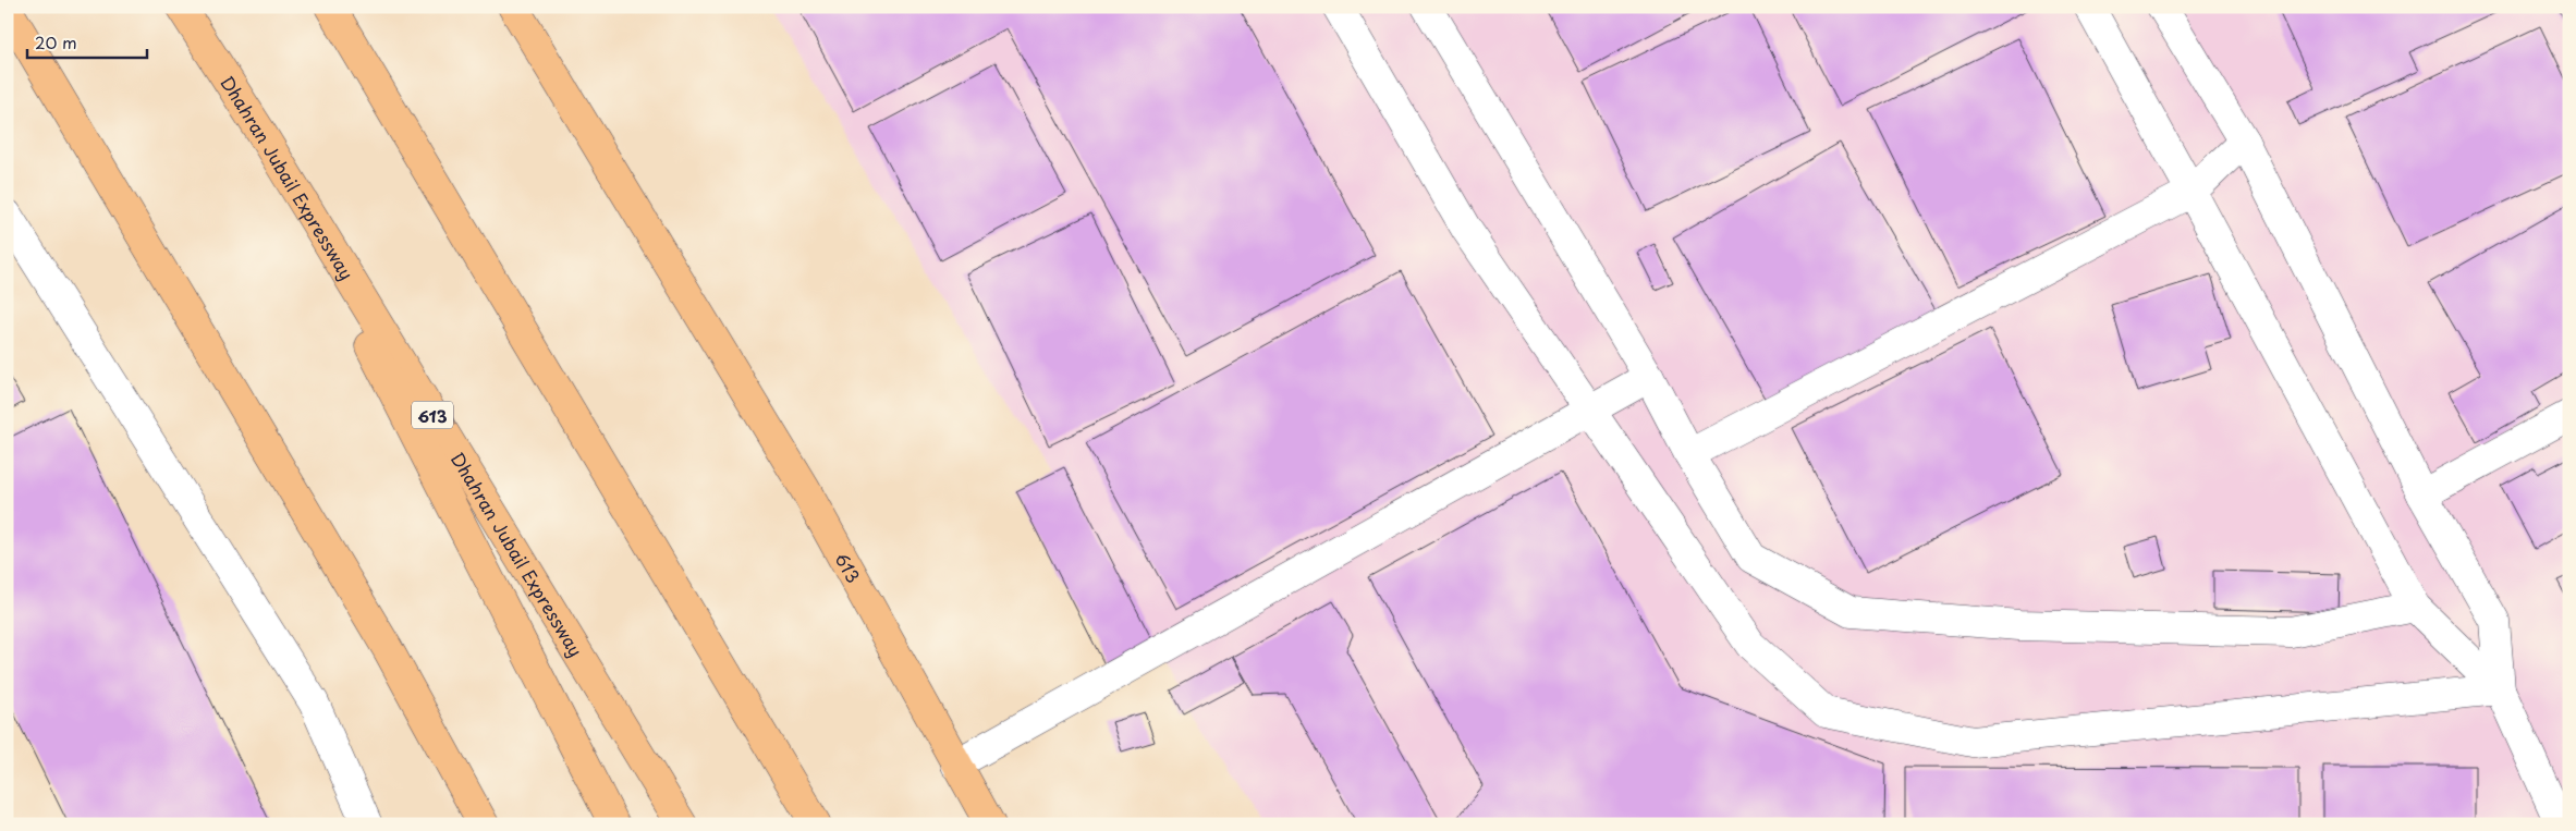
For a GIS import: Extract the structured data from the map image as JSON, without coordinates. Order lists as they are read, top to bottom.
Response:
{
  "streets": {
    "main road": ["Dhahran Jubail Expressway", "613"]
  },
  "scale_bar": "20 m"
}
